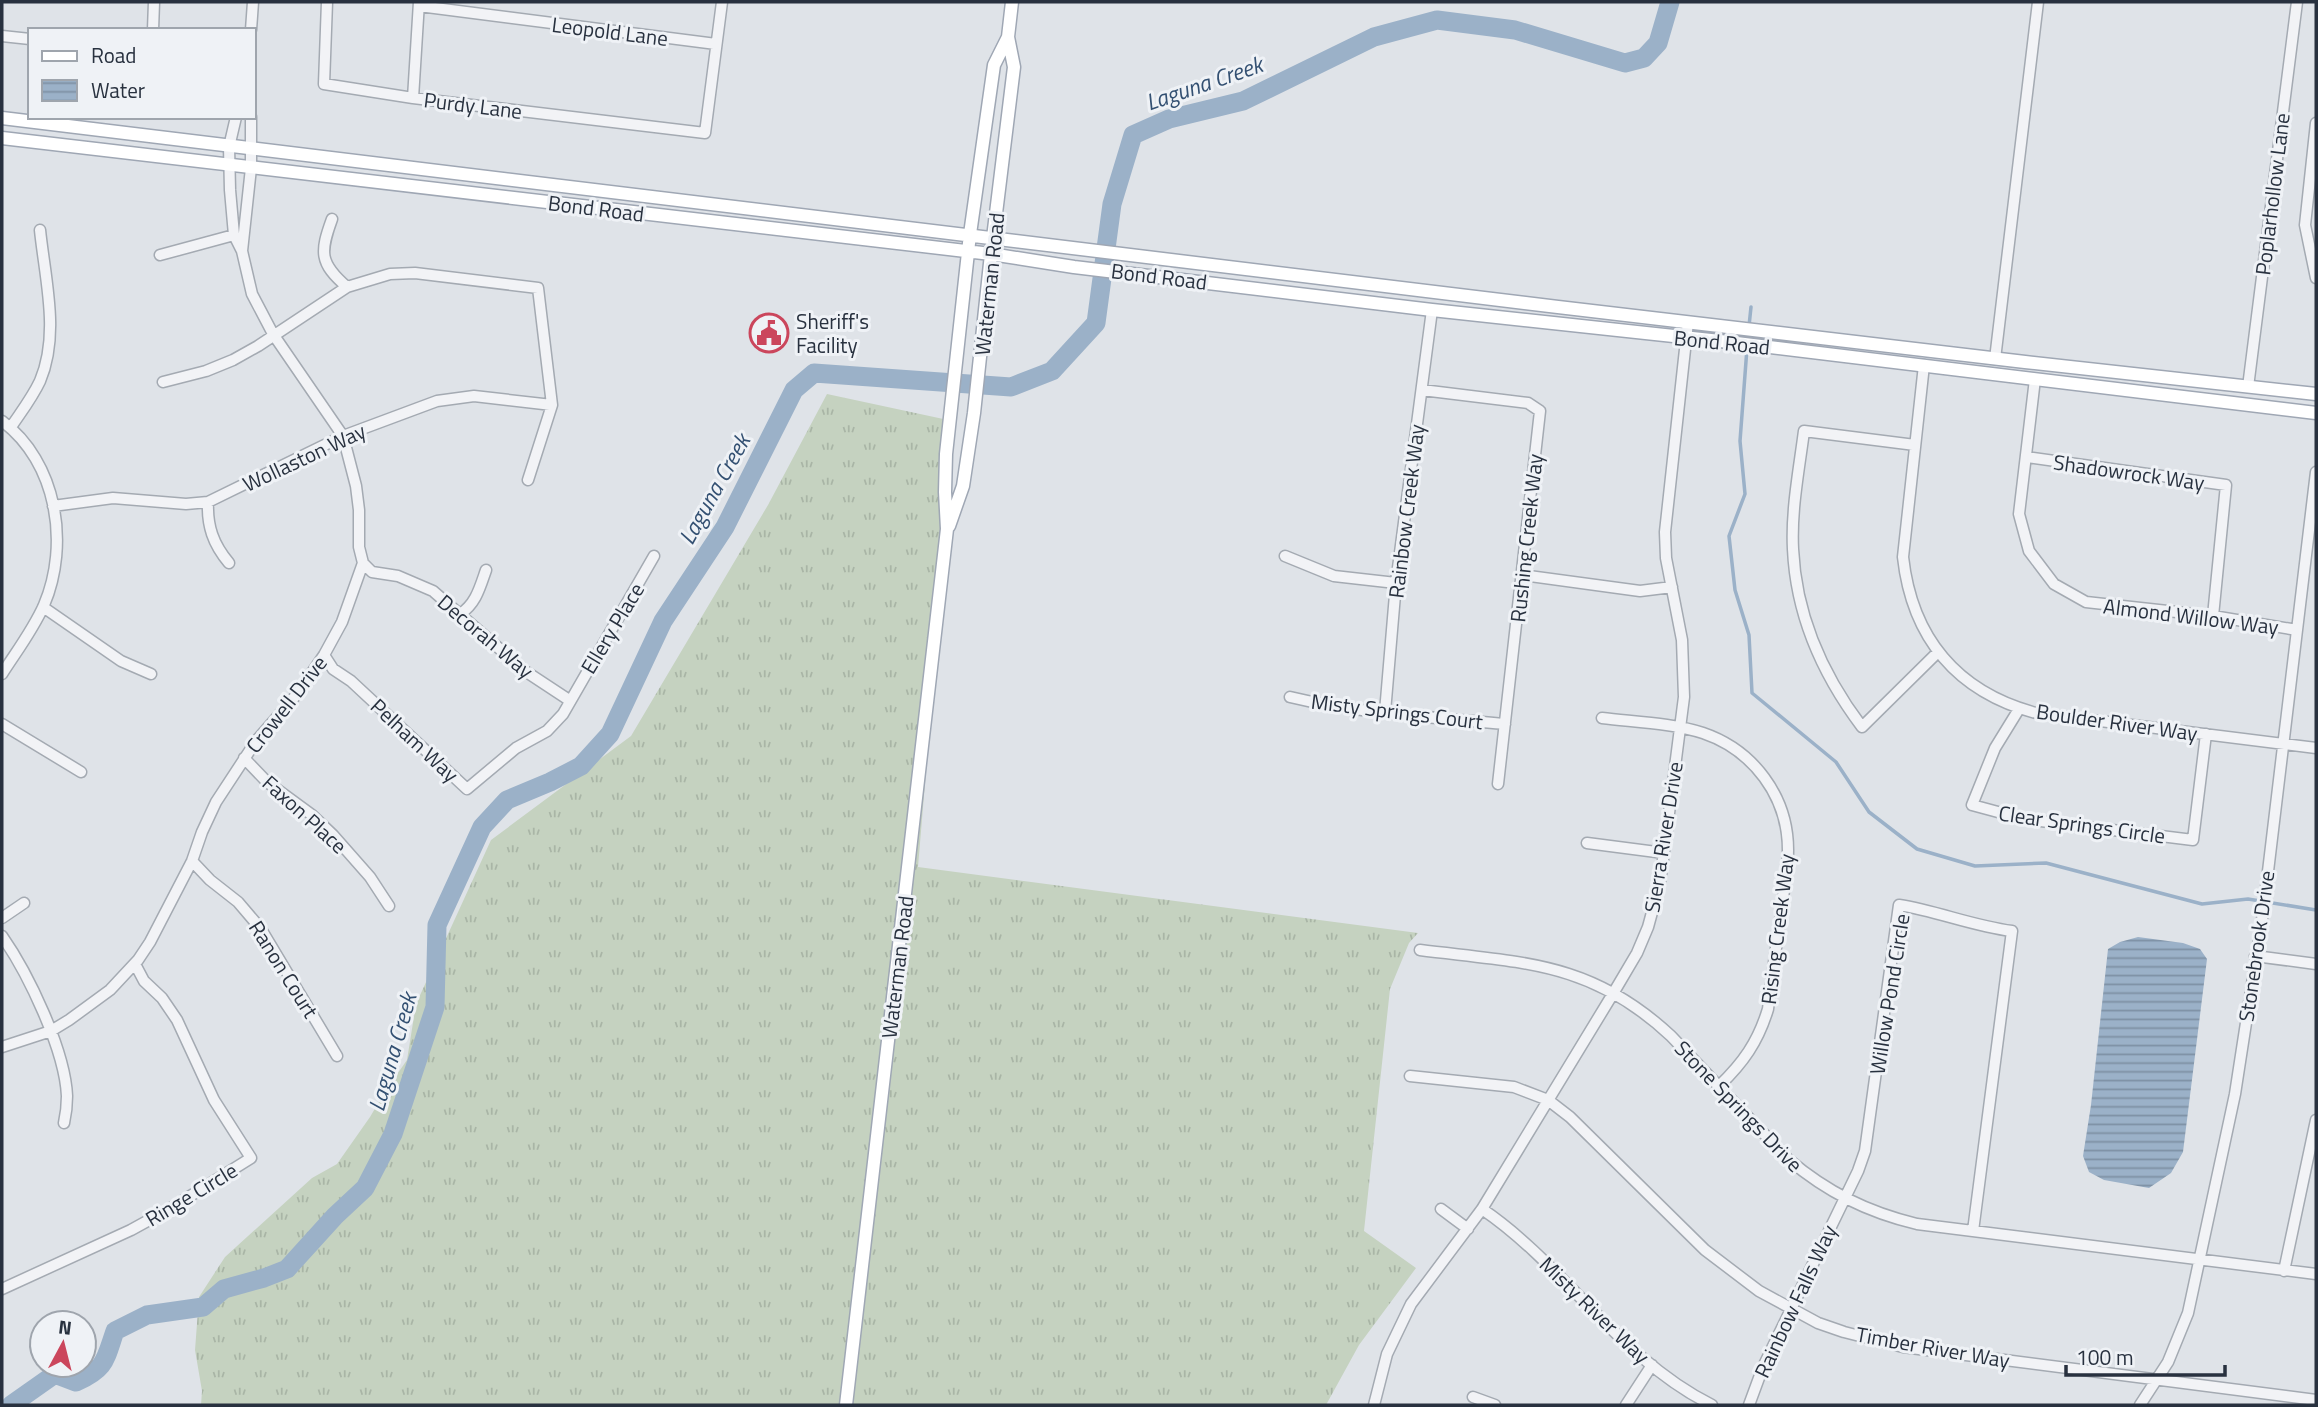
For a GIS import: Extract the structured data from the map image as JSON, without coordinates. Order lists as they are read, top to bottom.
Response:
{
  "streets": {
    "main road": ["Bond Road", "Waterman Road"],
    "street": [
      "Leopold Lane",
      "Purdy Lane",
      "Poplarhollow Lane",
      "Wollaston Way",
      "Shadowrock Way",
      "Rainbow Creek Way",
      "Rushing Creek Way",
      "Almond Willow Way",
      "Ellery Place",
      "Decorah Way",
      "Crowell Drive",
      "Misty Springs Court",
      "Boulder River Way",
      "Pelham Way",
      "Faxon Place",
      "Clear Springs Circle",
      "Sierra River Drive",
      "Rising Creek Way",
      "Stonebrook Drive",
      "Ranon Court",
      "Willow Pond Circle",
      "Stone Springs Drive",
      "Ringe Circle",
      "Rainbow Falls Way",
      "Misty River Way",
      "Timber River Way"
    ]
  },
  "crossings": [
    ["Leopold Lane", "Purdy Lane"],
    ["Poplarhollow Lane", "Bond Road"],
    ["Bond Road", "Waterman Road"],
    ["Bond Road", "Rainbow Creek Way"],
    ["Bond Road", "Almond Willow Way"],
    ["Bond Road", "Crowell Drive"],
    ["Bond Road", "Boulder River Way"],
    ["Bond Road", "Sierra River Drive"],
    ["Wollaston Way", "Crowell Drive"],
    ["Shadowrock Way", "Almond Willow Way"],
    ["Rainbow Creek Way", "Rushing Creek Way"],
    ["Rainbow Creek Way", "Misty Springs Court"],
    ["Rushing Creek Way", "Misty Springs Court"],
    ["Almond Willow Way", "Stonebrook Drive"],
    ["Ellery Place", "Decorah Way"],
    ["Ellery Place", "Pelham Way"],
    ["Decorah Way", "Crowell Drive"],
    ["Decorah Way", "Pelham Way"],
    ["Crowell Drive", "Pelham Way"],
    ["Crowell Drive", "Faxon Place"],
    ["Crowell Drive", "Ranon Court"],
    ["Crowell Drive", "Ringe Circle"],
    ["Boulder River Way", "Clear Springs Circle"],
    ["Boulder River Way", "Stonebrook Drive"],
    ["Sierra River Drive", "Rising Creek Way"],
    ["Sierra River Drive", "Stone Springs Drive"],
    ["Sierra River Drive", "Misty River Way"],
    ["Sierra River Drive", "Timber River Way"],
    ["Rising Creek Way", "Stone Springs Drive"],
    ["Stonebrook Drive", "Stone Springs Drive"],
    ["Stonebrook Drive", "Timber River Way"],
    ["Willow Pond Circle", "Stone Springs Drive"],
    ["Willow Pond Circle", "Rainbow Falls Way"],
    ["Stone Springs Drive", "Rainbow Falls Way"],
    ["Rainbow Falls Way", "Timber River Way"]
  ],
  "water": ["Laguna Creek"],
  "places": {
    "public building": ["Sheriff's Facility"]
  },
  "legend": ["Road", "Water"],
  "scale_bar": "100 m",
  "north": "top"
}
